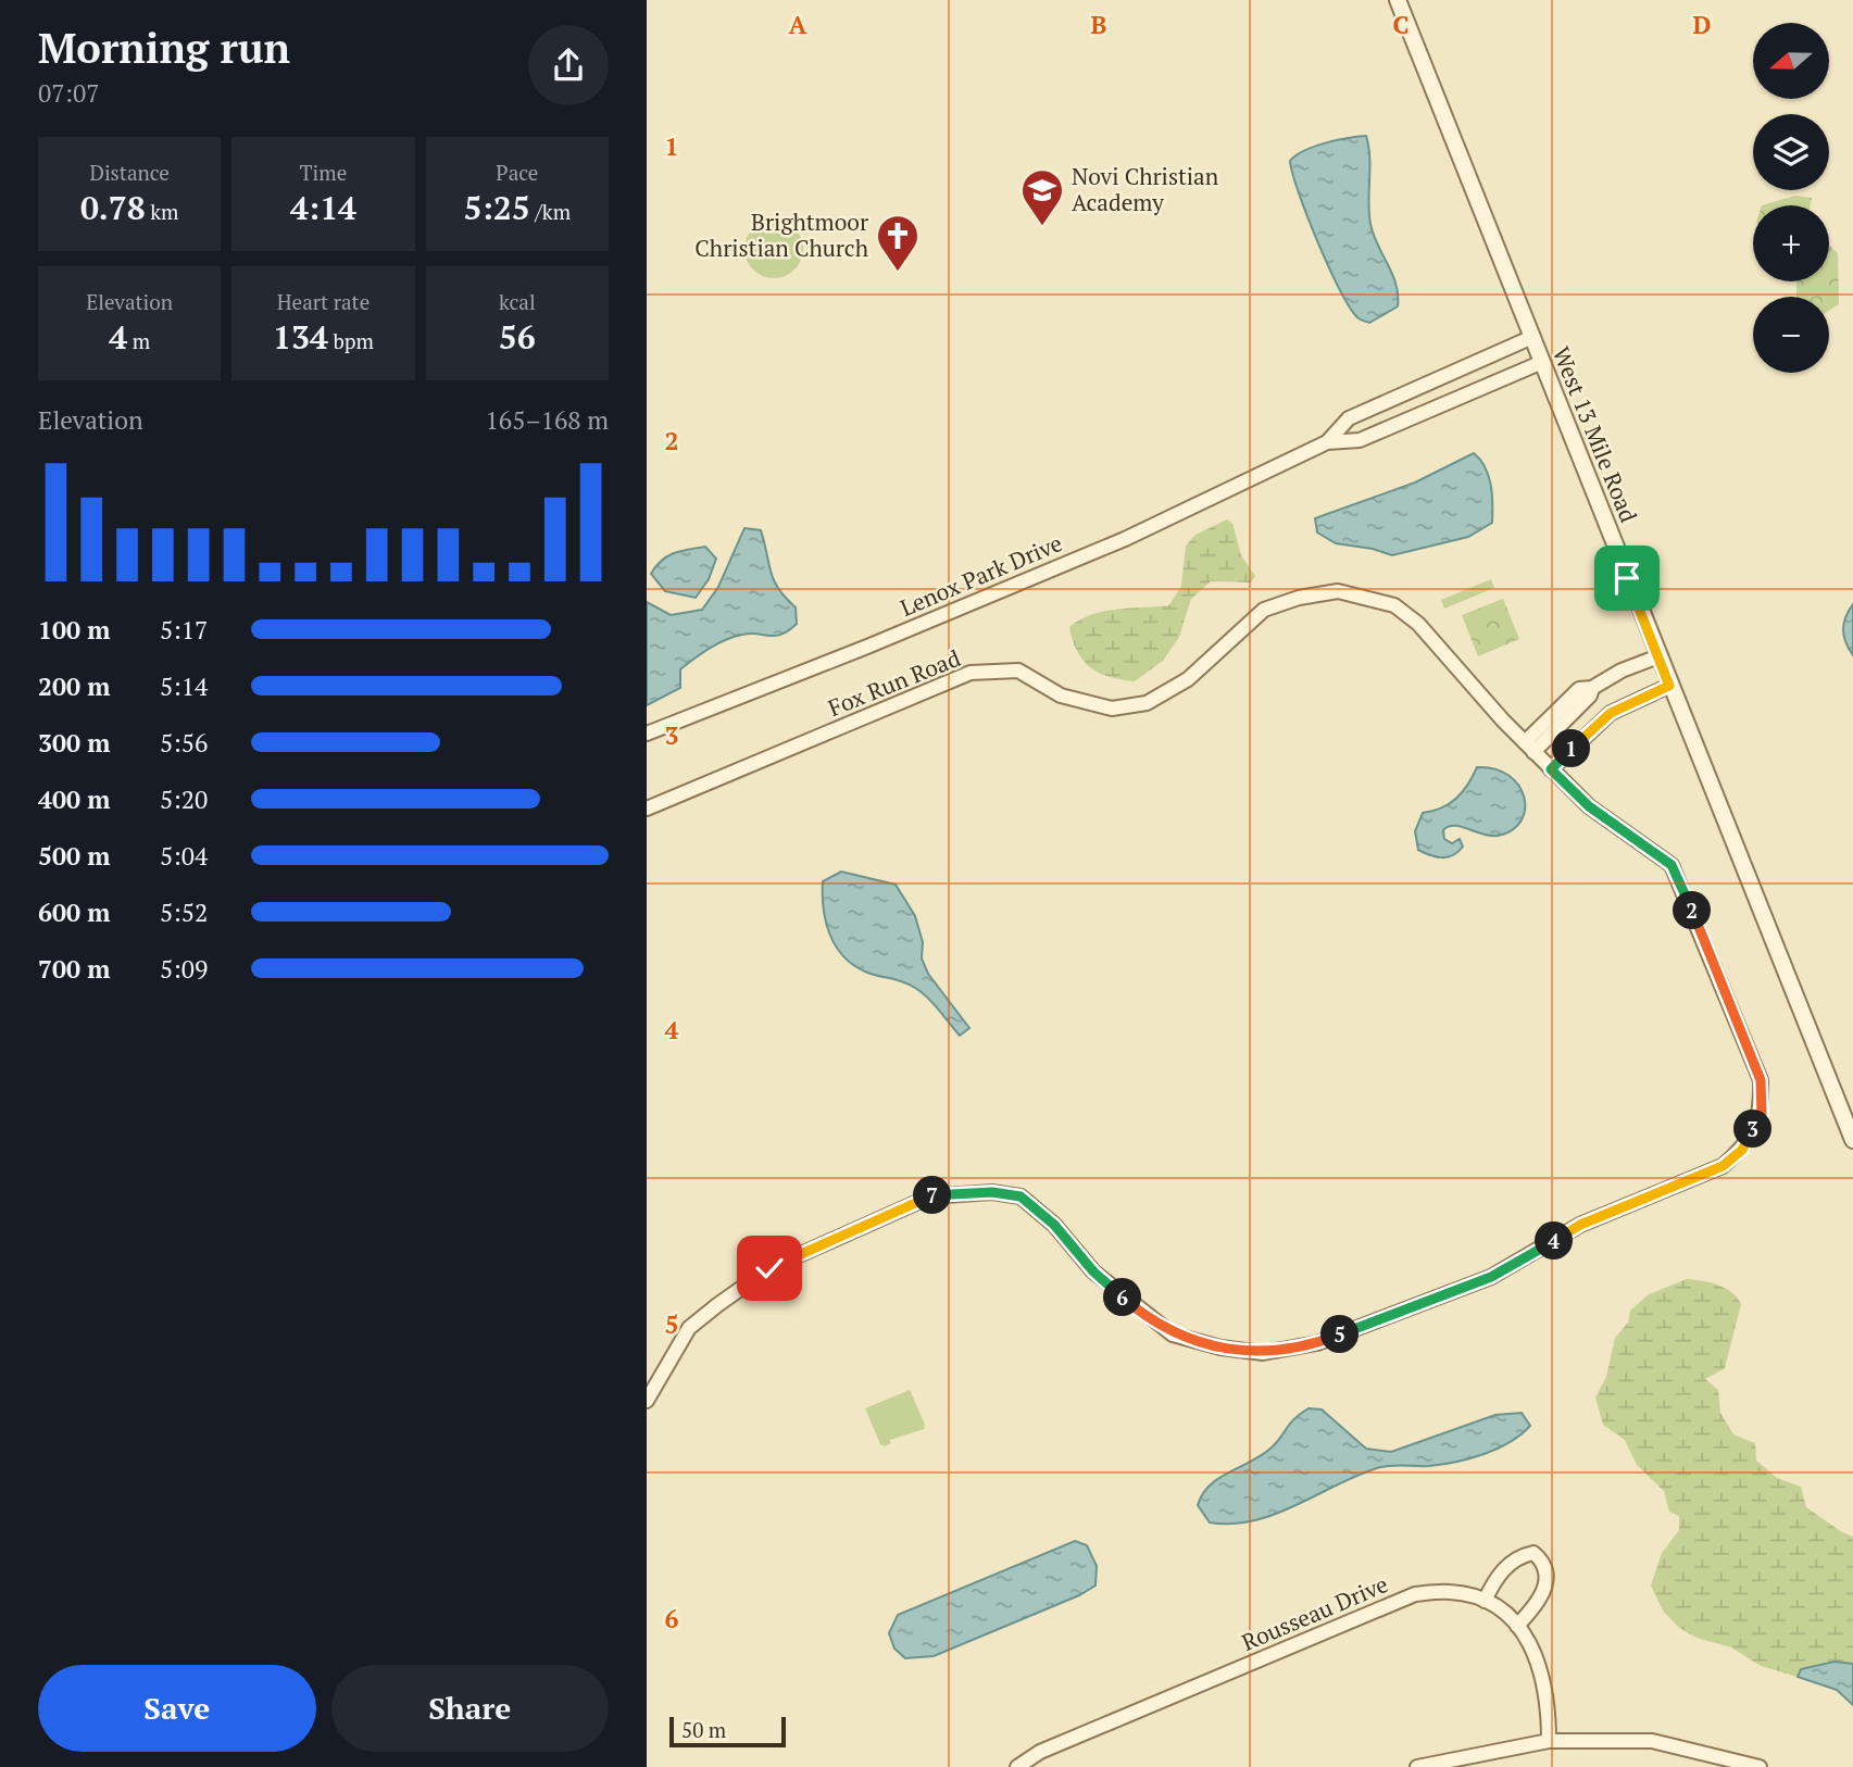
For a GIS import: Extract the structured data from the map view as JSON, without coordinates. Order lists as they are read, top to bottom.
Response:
{
  "streets": {
    "street": [
      "West 13 Mile Road",
      "Lenox Park Drive",
      "Fox Run Road",
      "Rousseau Drive"
    ]
  },
  "crossings": [
    ["West 13 Mile Road", "Lenox Park Drive"]
  ],
  "places": {
    "school or university": ["Novi Christian Academy"],
    "church": ["Brightmoor Christian Church"]
  },
  "scale_bar": "50 m",
  "north": "left",
  "page": {
    "heading": ["Morning run", "07:07"],
    "map_buttons": ["+", "−"],
    "stats": [
      ["Distance", "0.78 km"],
      ["Time", "4:14"],
      ["Pace", "5:25 /km"],
      ["Elevation", "4 m"],
      ["Heart rate", "134 bpm"],
      ["kcal", "56"]
    ],
    "chart": ["Elevation", "165–168 m"],
    "list": [
      {
        "name": "100 m",
        "note": "5:17"
      },
      {
        "name": "200 m",
        "note": "5:14"
      },
      {
        "name": "300 m",
        "note": "5:56"
      },
      {
        "name": "400 m",
        "note": "5:20"
      },
      {
        "name": "500 m",
        "note": "5:04"
      },
      {
        "name": "600 m",
        "note": "5:52"
      },
      {
        "name": "700 m",
        "note": "5:09"
      }
    ],
    "pins": [
      "1",
      "2",
      "3",
      "7",
      "4",
      "6",
      "5"
    ],
    "buttons": ["Save", "Share"],
    "scale": "50 m"
  },
  "grid": {
    "columns": [
      "A",
      "B",
      "C",
      "D"
    ],
    "rows": [
      "1",
      "2",
      "3",
      "4",
      "5",
      "6"
    ]
  }
}
